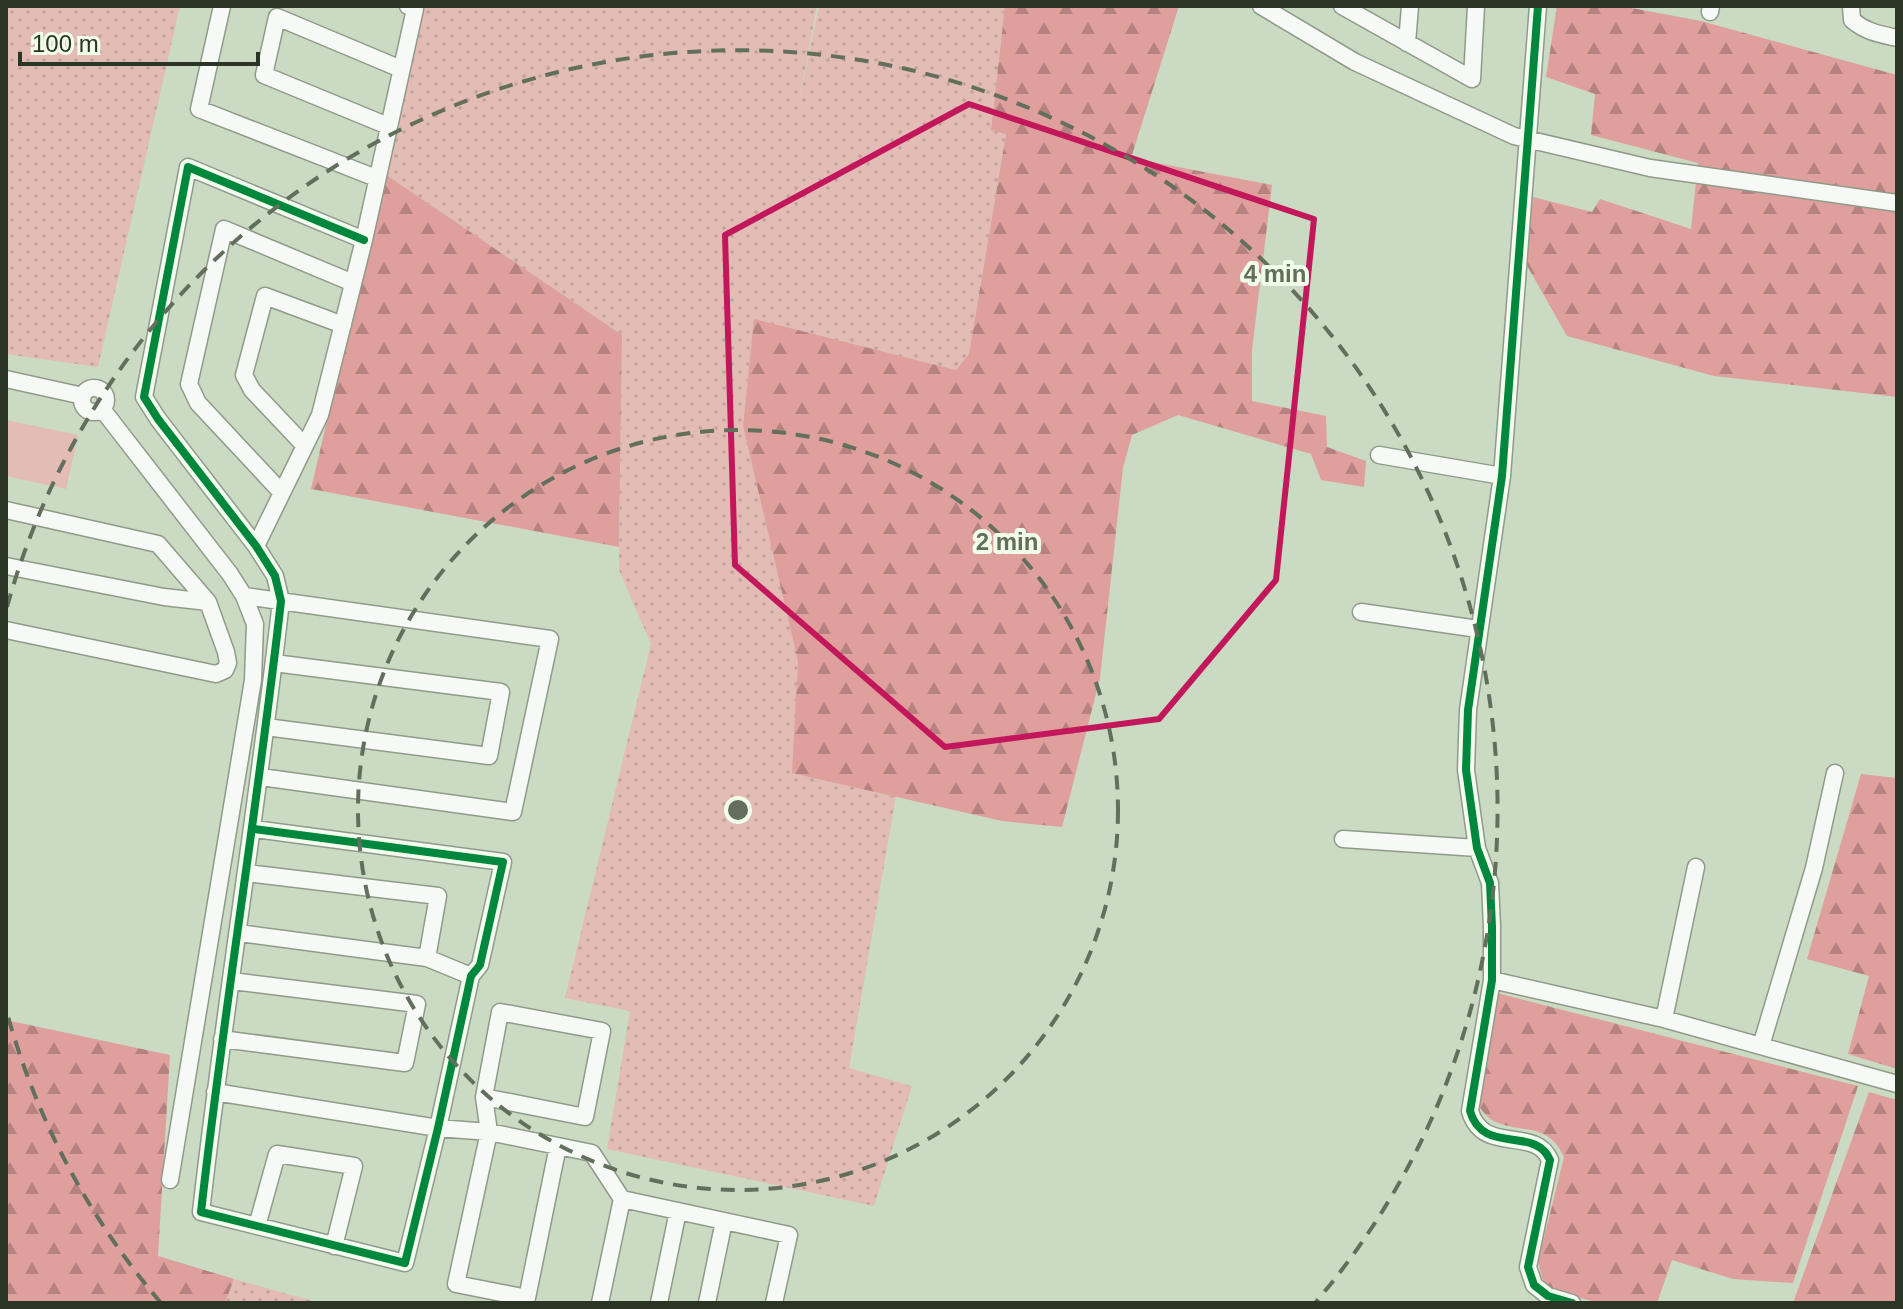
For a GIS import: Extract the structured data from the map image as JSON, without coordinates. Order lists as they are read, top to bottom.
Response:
{
  "scale_bar": "100 m",
  "rings": ["4 min", "2 min"]
}
